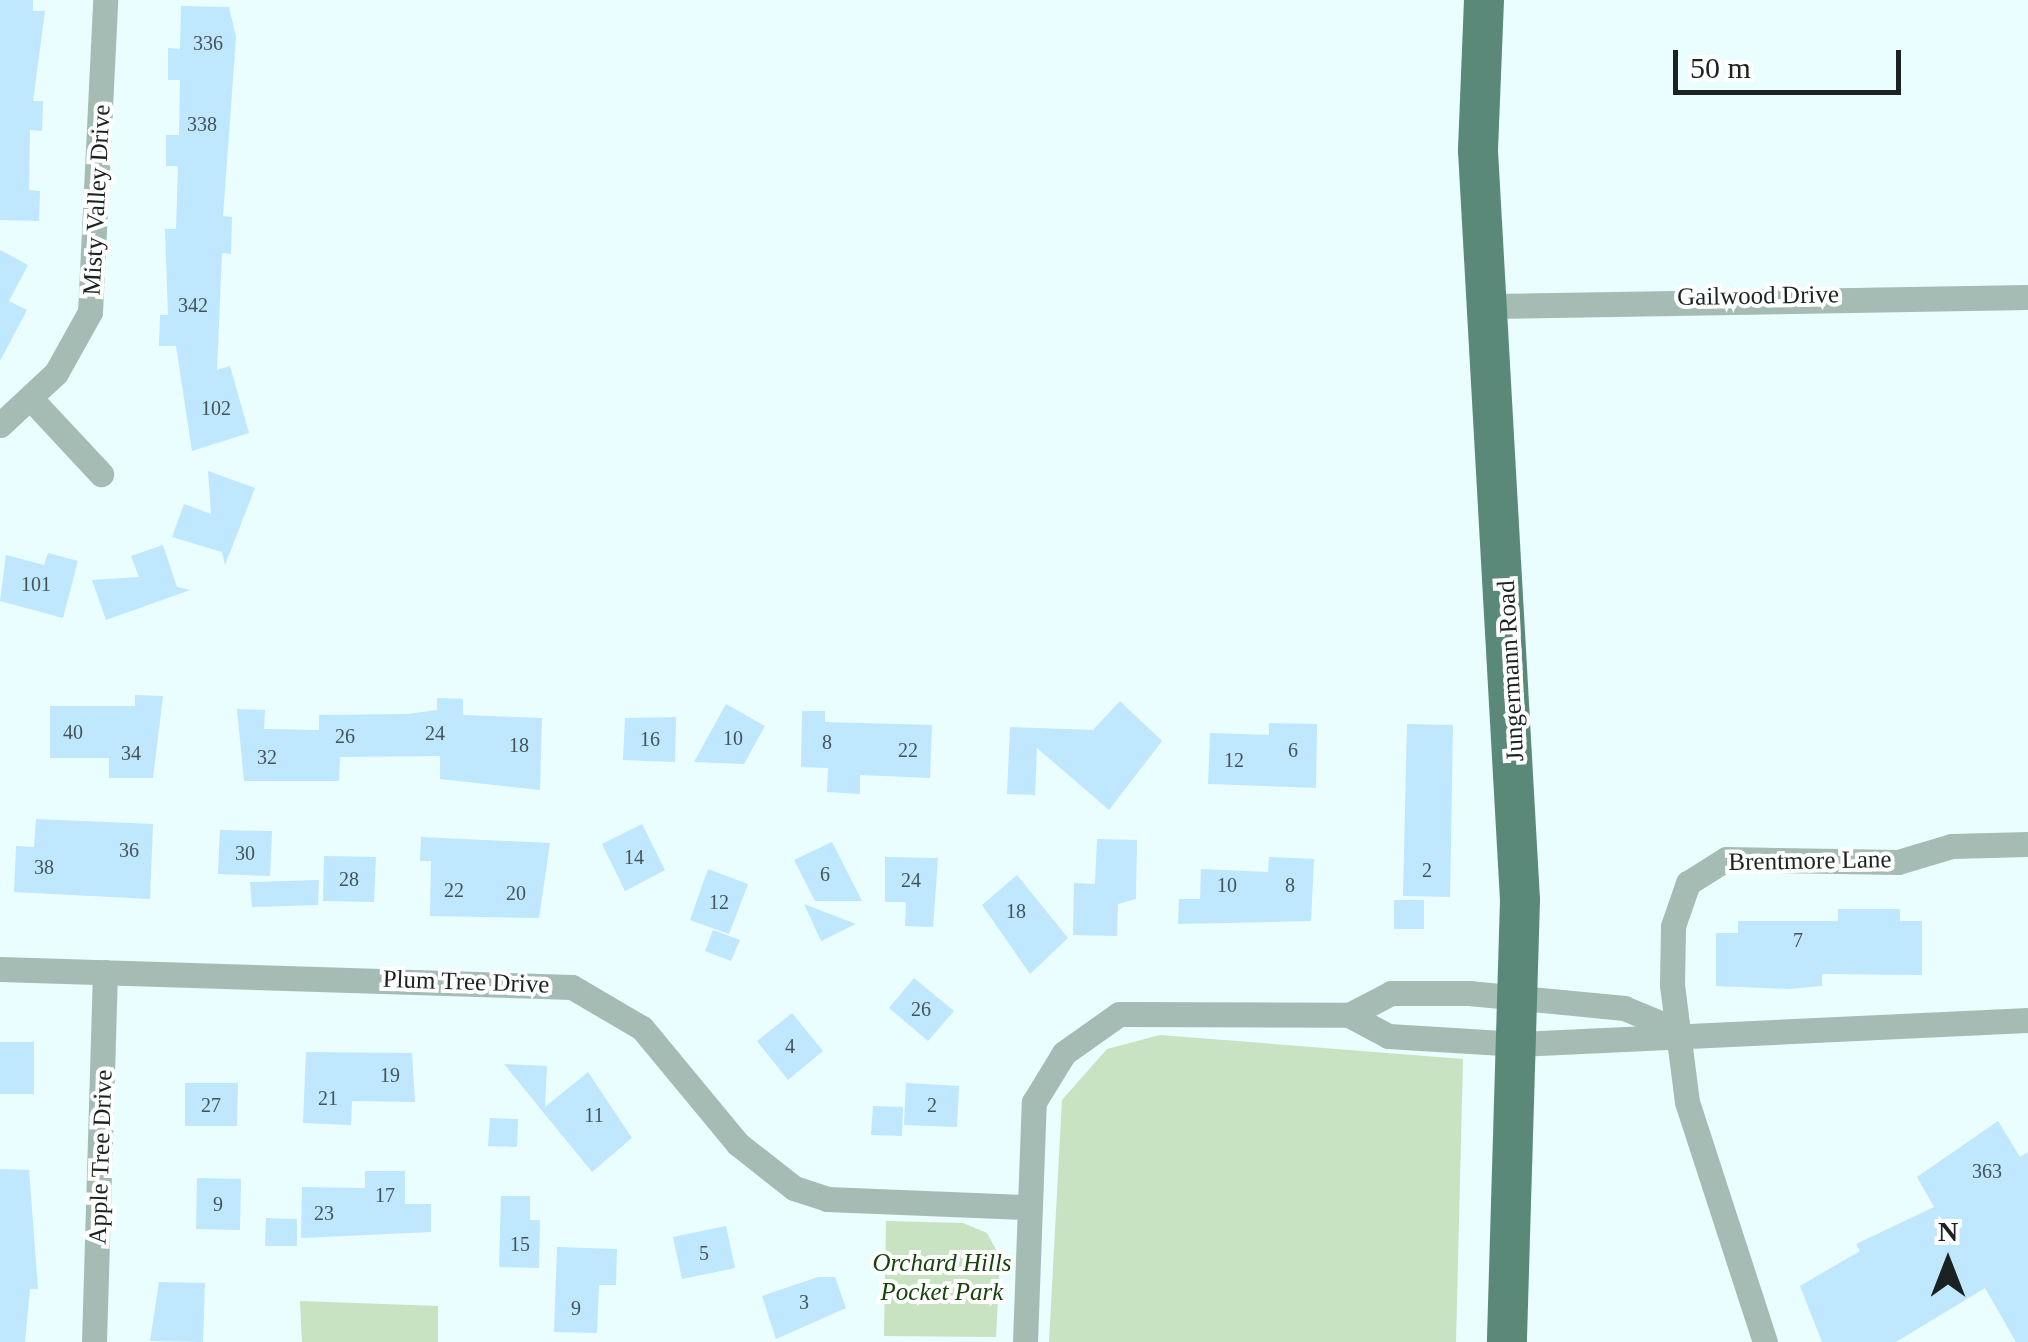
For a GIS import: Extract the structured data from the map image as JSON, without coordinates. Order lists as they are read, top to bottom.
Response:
{
  "streets": {
    "main road": ["Jungermann Road"],
    "street": [
      "Misty Valley Drive",
      "Gailwood Drive",
      "Brentmore Lane",
      "Plum Tree Drive",
      "Apple Tree Drive"
    ]
  },
  "crossings": [
    ["Gailwood Drive", "Jungermann Road"],
    ["Plum Tree Drive", "Apple Tree Drive"]
  ],
  "parks": ["Orchard Hills Pocket Park"],
  "house_numbers": [
    "336",
    "338",
    "342",
    "102",
    "101",
    "40",
    "24",
    "26",
    "10",
    "16",
    "8",
    "18",
    "22",
    "6",
    "34",
    "32",
    "12",
    "36",
    "30",
    "14",
    "38",
    "2",
    "6",
    "28",
    "24",
    "10",
    "8",
    "22",
    "20",
    "12",
    "18",
    "7",
    "26",
    "4",
    "19",
    "21",
    "27",
    "2",
    "11",
    "363",
    "17",
    "9",
    "23",
    "15",
    "5",
    "3",
    "9"
  ],
  "scale_bar": "50 m",
  "north": "top"
}
